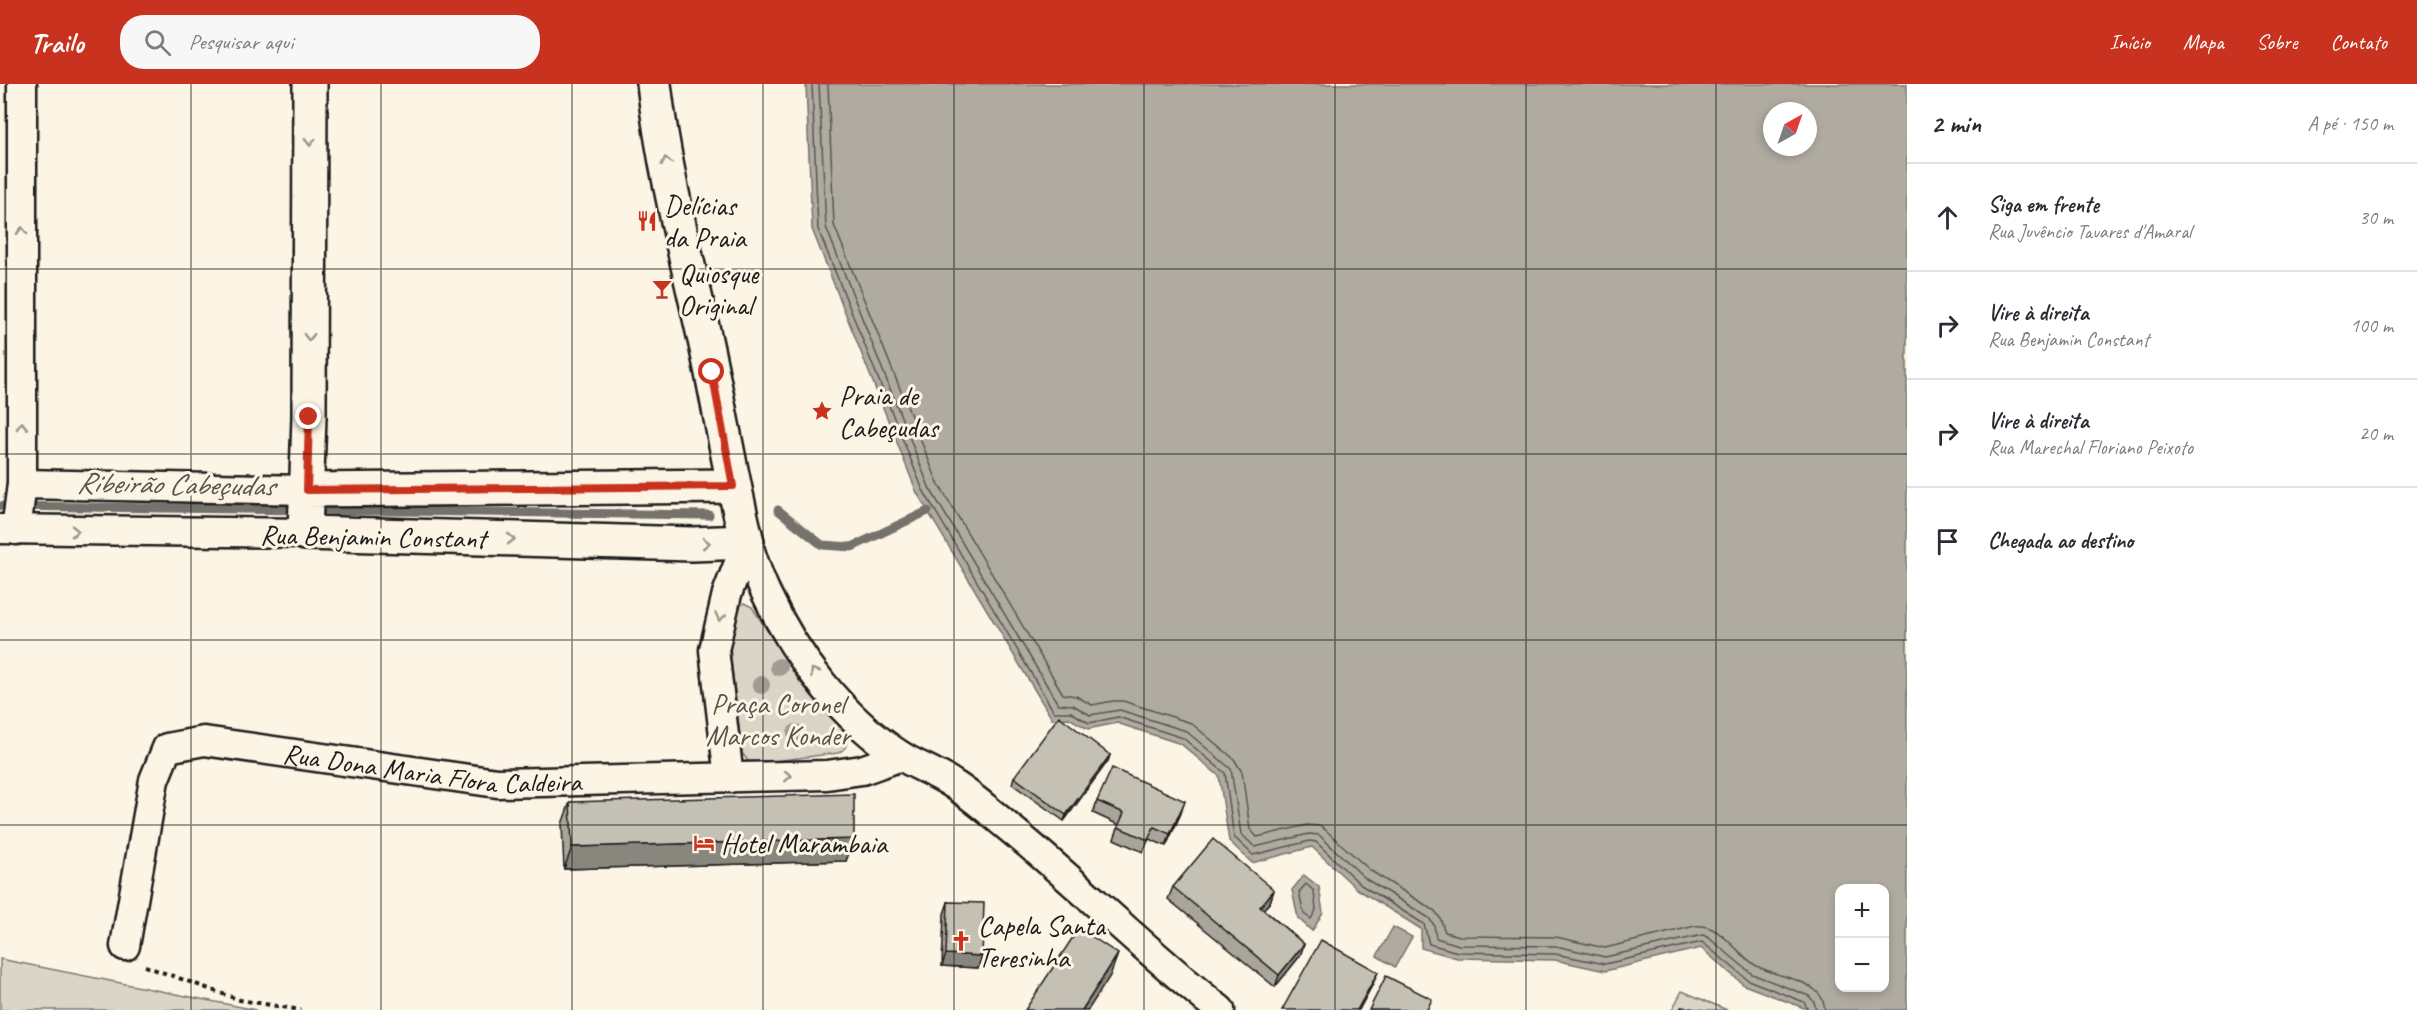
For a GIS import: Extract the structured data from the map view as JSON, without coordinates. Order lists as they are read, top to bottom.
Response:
{
  "streets": {
    "street": ["Rua Benjamin Constant", "Rua Dona Maria Flora Caldeira"]
  },
  "water": ["Ribeirão Cabeçudas"],
  "parks": ["Praça Coronel Marcos Konder"],
  "places": {
    "restaurant": ["Delícias da Praia"],
    "bar": ["Quiosque Original"],
    "place": ["Praia de Cabeçudas"],
    "hotel": ["Hotel Marambaia"],
    "church": ["Capela Santa Teresinha"]
  },
  "north": "top right",
  "page": {
    "header": "Trailo",
    "search": "Pesquisar aqui",
    "nav": [
      "Início",
      "Mapa",
      "Sobre",
      "Contato"
    ],
    "heading": ["2 min", "A pé · 150 m"],
    "list": [
      ["Siga em frente", "Rua Juvêncio Tavares d'Amaral", "30 m"],
      ["Vire à direita", "Rua Benjamin Constant", "100 m"],
      ["Vire à direita", "Rua Marechal Floriano Peixoto", "20 m"],
      "Chegada ao destino"
    ],
    "map_buttons": ["+", "−"]
  }
}
